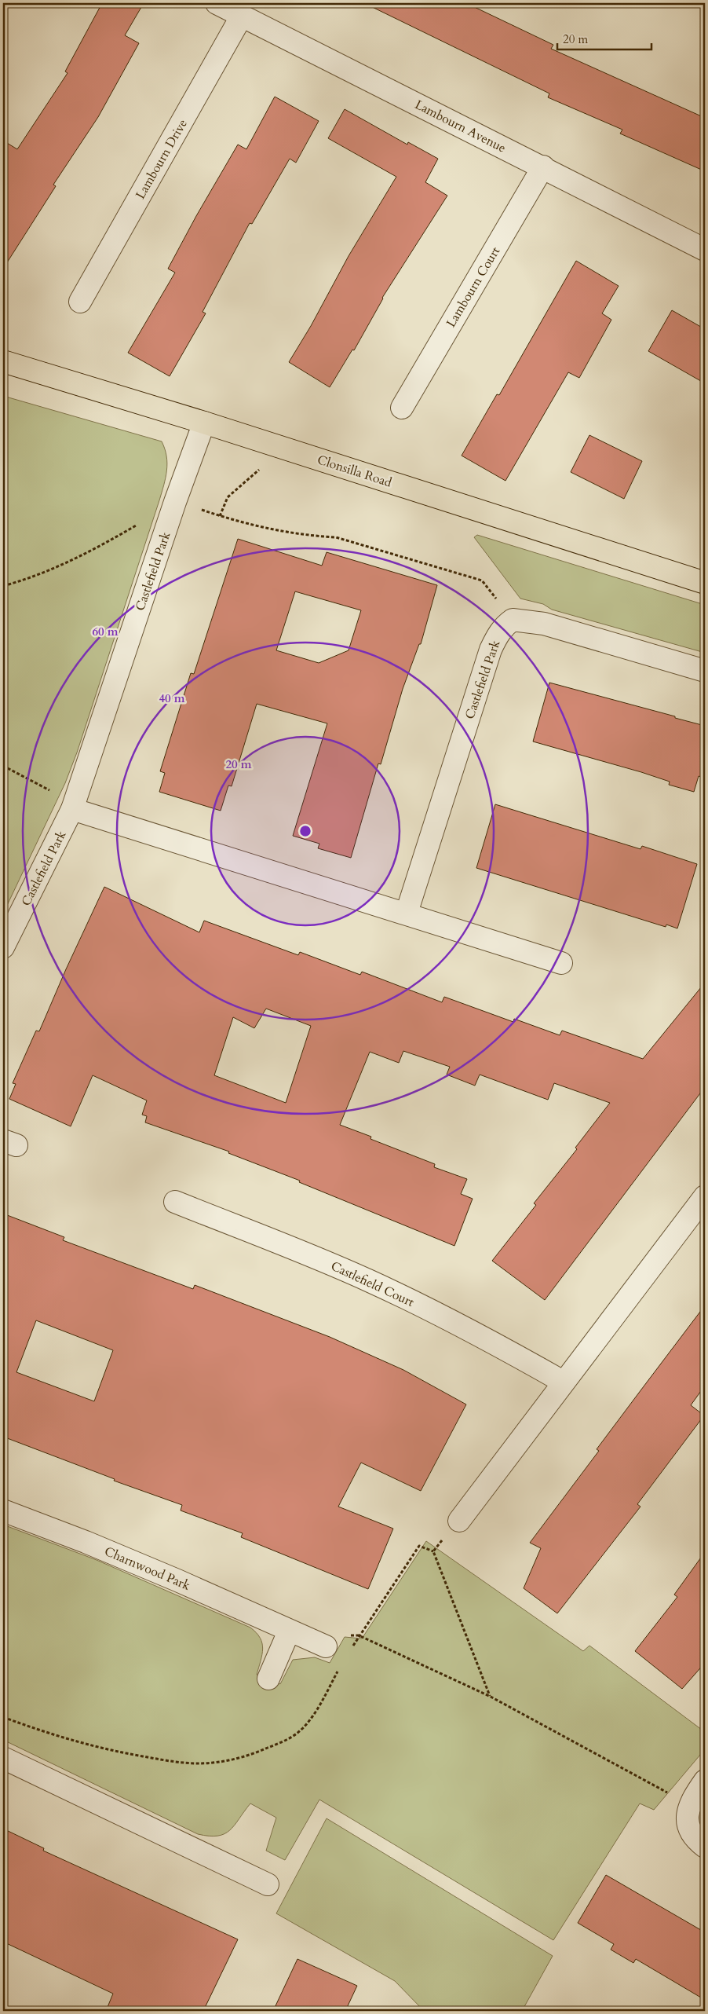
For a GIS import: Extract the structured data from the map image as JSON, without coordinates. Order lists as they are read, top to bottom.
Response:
{
  "streets": {
    "main road": ["Clonsilla Road"],
    "street": [
      "Lambourn Avenue",
      "Lambourn Drive",
      "Lambourn Court",
      "Castlefield Park",
      "Castlefield Court",
      "Charnwood Park"
    ]
  },
  "crossings": [
    ["Lambourn Avenue", "Lambourn Drive"],
    ["Lambourn Avenue", "Lambourn Court"],
    ["Clonsilla Road", "Castlefield Park"]
  ],
  "scale_bar": "20 m",
  "rings": ["60 m", "40 m", "20 m"]
}
